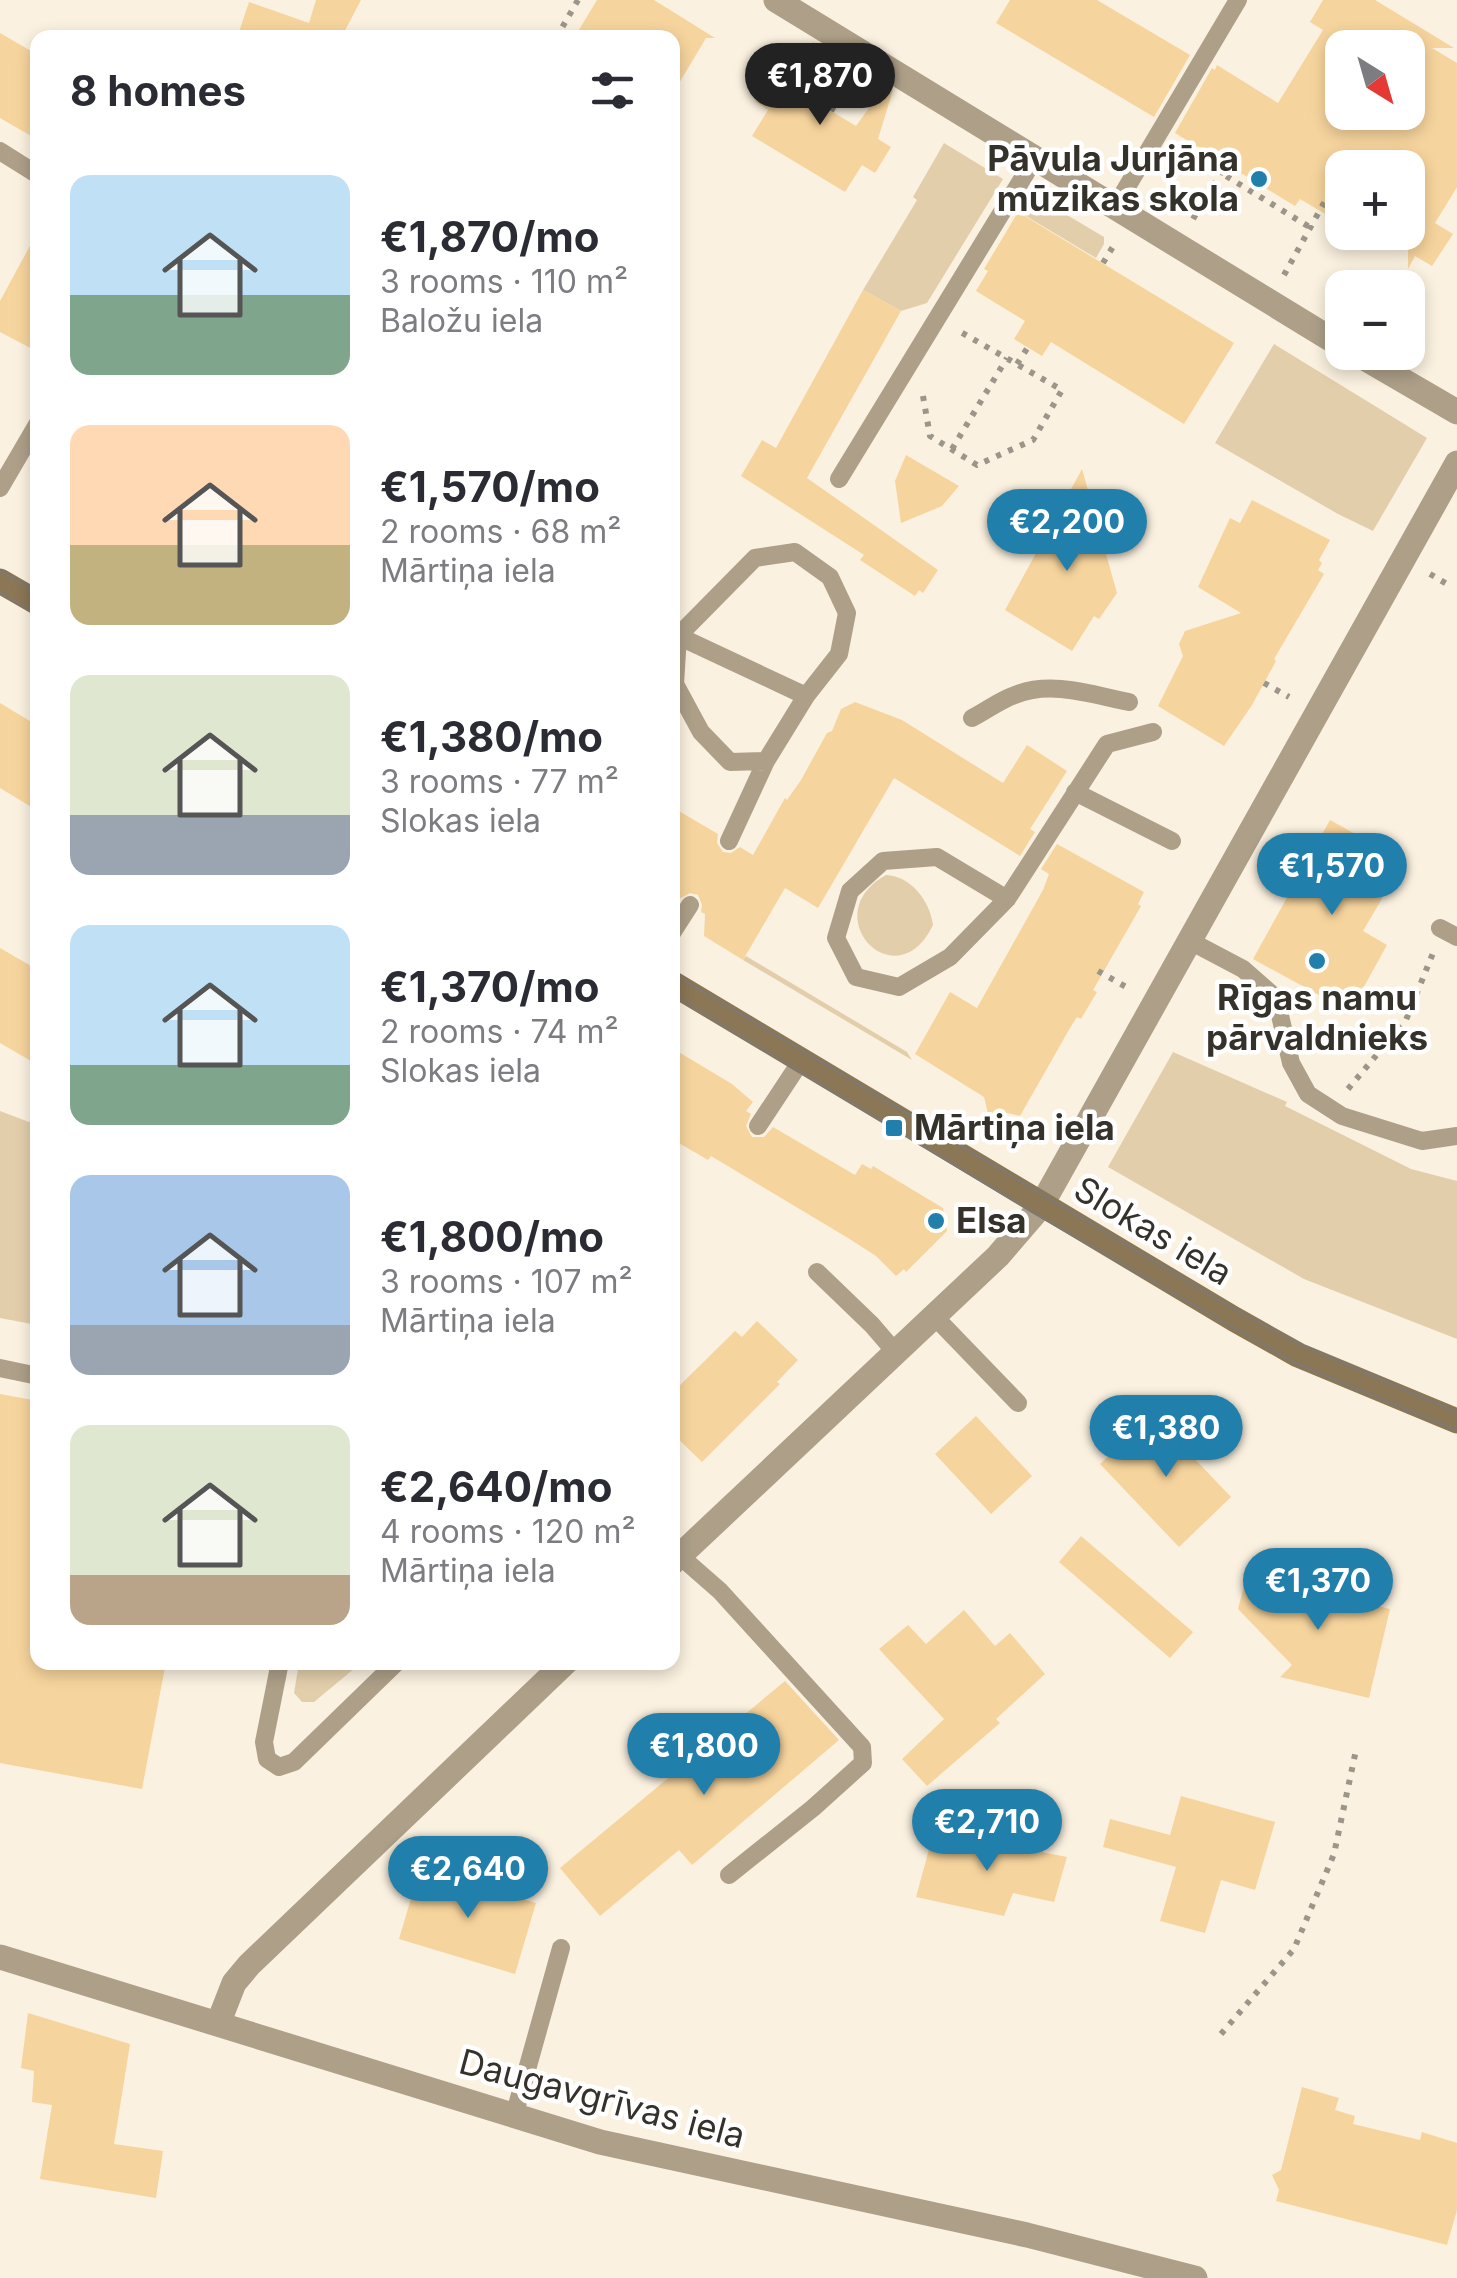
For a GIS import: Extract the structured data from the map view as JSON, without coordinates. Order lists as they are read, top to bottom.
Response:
{
  "streets": {
    "main road": ["Slokas iela"],
    "street": ["Daugavgrīvas iela"]
  },
  "places": {
    "other": ["Pāvula Jurjāna mūzikas skola", "Rīgas namu pārvaldnieks", "Elsa"],
    "transit": ["Mārtiņa iela"]
  },
  "north": "bottom right",
  "page": {
    "map_buttons": ["+", "−"],
    "heading": "8 homes",
    "price": [
      "€1,870",
      "€2,200",
      "€1,570",
      "€1,380",
      "€1,370",
      "€1,800",
      "€2,710",
      "€2,640"
    ],
    "list": [
      {
        "name": "€1,870/mo",
        "note": "3 rooms · 110 m² · Baložu iela"
      },
      {
        "name": "€1,570/mo",
        "note": "2 rooms · 68 m² · Mārtiņa iela"
      },
      {
        "name": "€1,380/mo",
        "note": "3 rooms · 77 m² · Slokas iela"
      },
      {
        "name": "€1,370/mo",
        "note": "2 rooms · 74 m² · Slokas iela"
      },
      {
        "name": "€1,800/mo",
        "note": "3 rooms · 107 m² · Mārtiņa iela"
      },
      {
        "name": "€2,640/mo",
        "note": "4 rooms · 120 m² · Mārtiņa iela"
      }
    ]
  }
}
